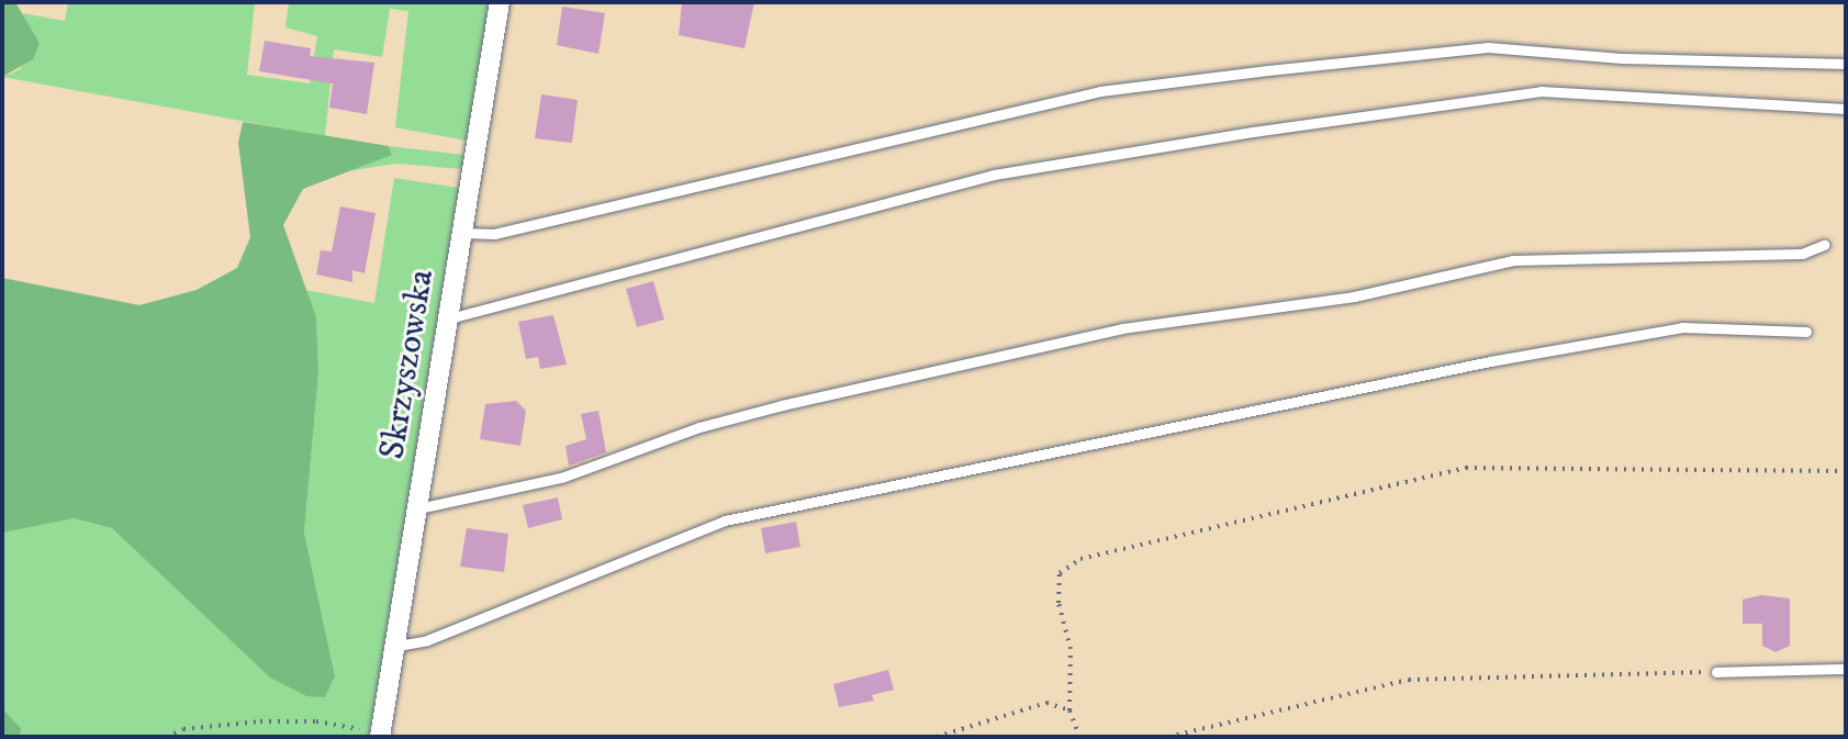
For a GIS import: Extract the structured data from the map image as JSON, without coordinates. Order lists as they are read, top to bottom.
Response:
{
  "streets": {
    "street": ["Skrzyszowska"]
  }
}
